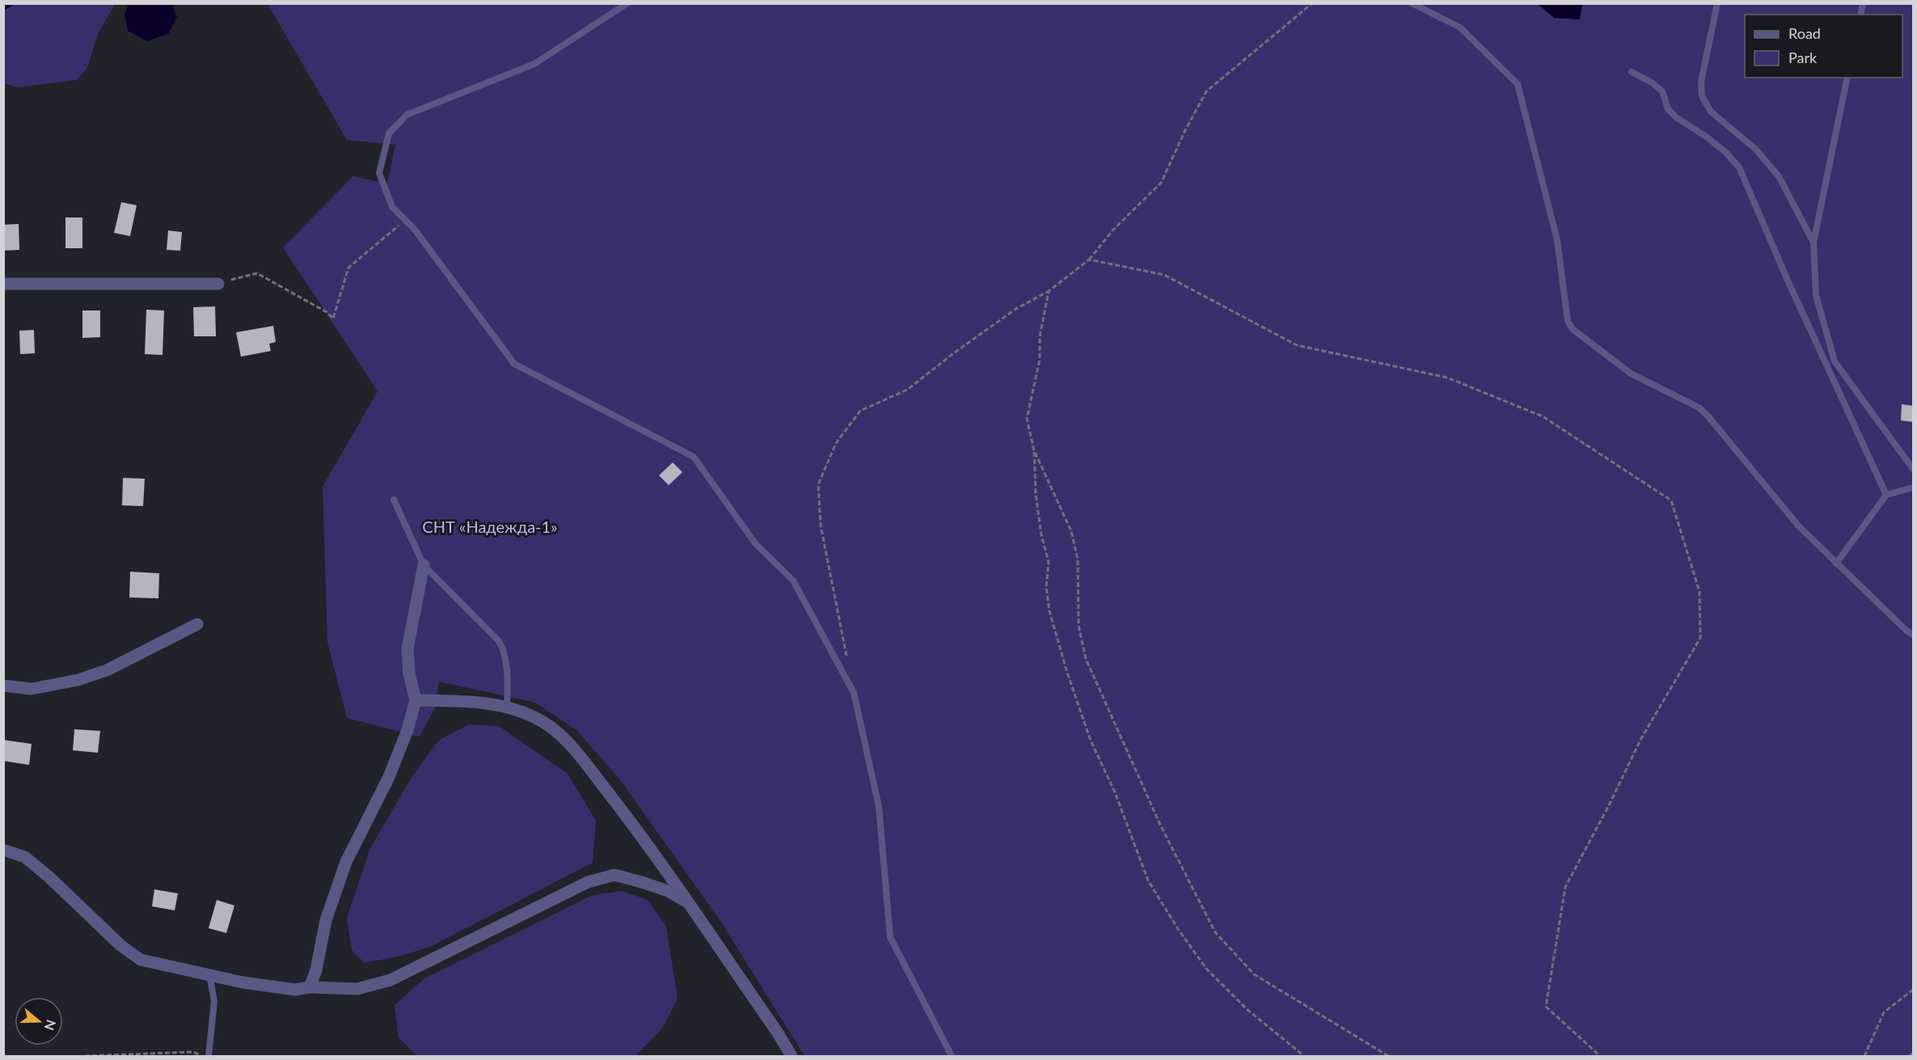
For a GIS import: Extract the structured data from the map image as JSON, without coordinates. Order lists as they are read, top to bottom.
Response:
{
  "parks": ["СНТ «Надежда-1»"],
  "legend": ["Road", "Park"],
  "north": "right"
}
